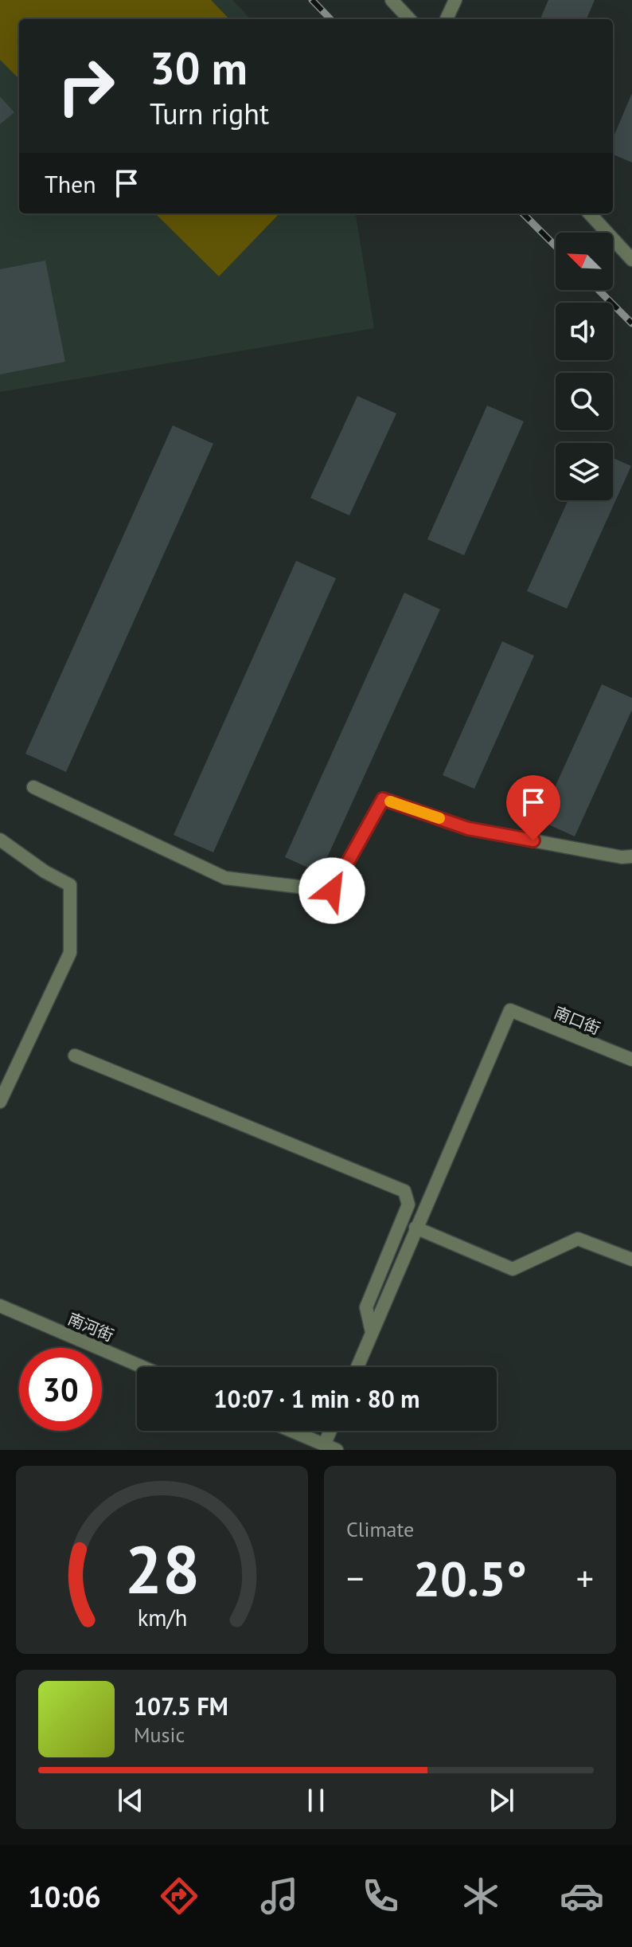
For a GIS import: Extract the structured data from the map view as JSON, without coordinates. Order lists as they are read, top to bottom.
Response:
{
  "streets": {
    "street": ["南口街", "南河街"]
  },
  "north": "top left",
  "page": {
    "turn": ["30 m", "Turn right"],
    "then": "Then",
    "limit": "30",
    "trip": "10:07 · 1 min · 80 m",
    "tile": "Climate",
    "heat": ["−", "20.5°", "+"],
    "song": ["107.5 FM", "Music"],
    "tabs": "10:06",
    "gauge": ["28", "km/h"]
  }
}
